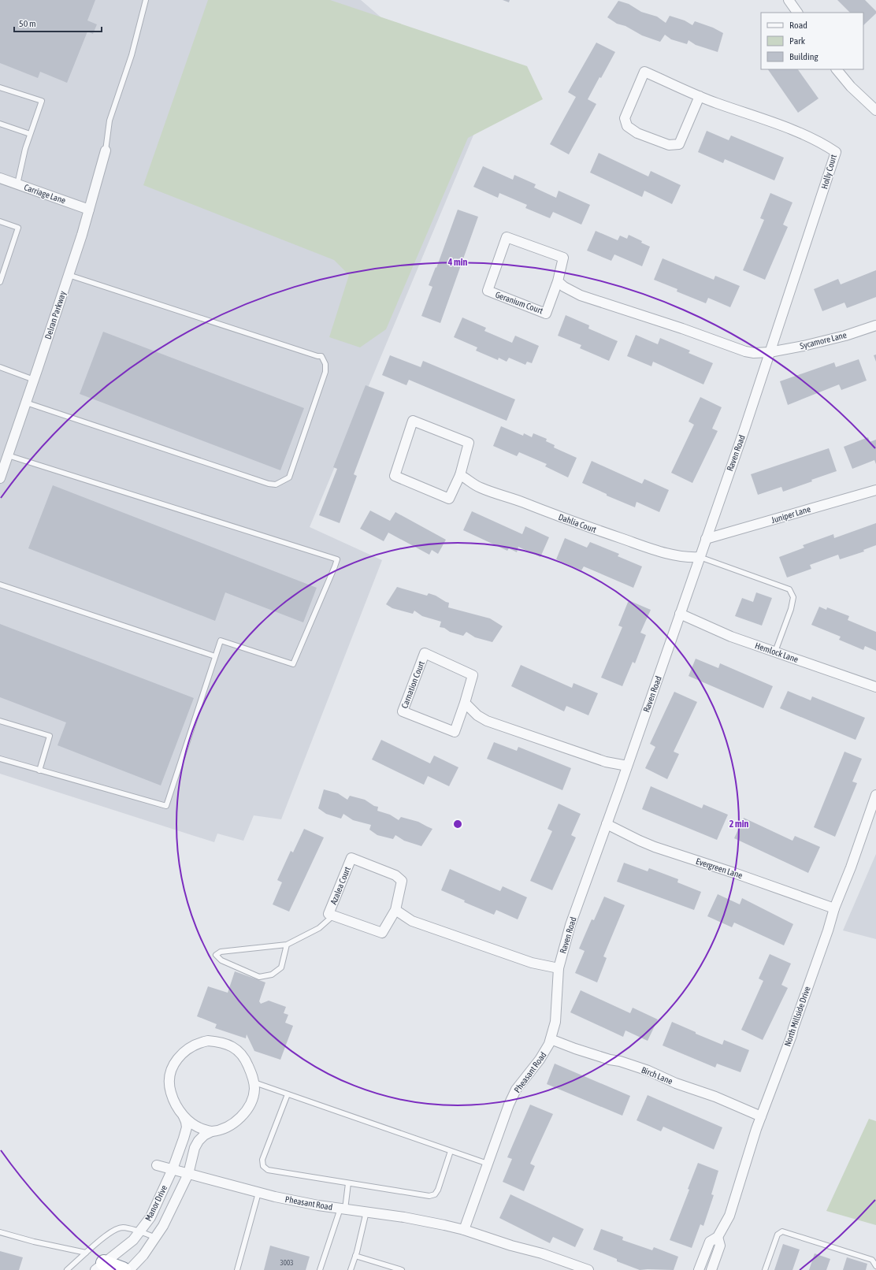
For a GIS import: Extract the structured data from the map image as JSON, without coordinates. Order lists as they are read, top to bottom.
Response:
{
  "streets": {
    "street": [
      "Holly Court",
      "Carriage Lane",
      "Geranium Court",
      "Delran Parkway",
      "Sycamore Lane",
      "Raven Road",
      "Juniper Lane",
      "Dahlia Court",
      "Hemlock Lane",
      "Carnation Court",
      "Evergreen Lane",
      "Azalea Court",
      "North Millside Drive",
      "Pheasant Road",
      "Birch Lane",
      "Manor Drive"
    ]
  },
  "crossings": [
    ["Holly Court", "Sycamore Lane"],
    ["Holly Court", "Raven Road"],
    ["Carriage Lane", "Delran Parkway"],
    ["Sycamore Lane", "Raven Road"],
    ["Raven Road", "Juniper Lane"],
    ["Raven Road", "Dahlia Court"],
    ["Raven Road", "Hemlock Lane"],
    ["Raven Road", "Evergreen Lane"],
    ["Raven Road", "Pheasant Road"],
    ["Raven Road", "Birch Lane"],
    ["Evergreen Lane", "North Millside Drive"],
    ["North Millside Drive", "Birch Lane"],
    ["Pheasant Road", "Birch Lane"],
    ["Pheasant Road", "Manor Drive"]
  ],
  "house_numbers": ["3003"],
  "legend": ["Road", "Park", "Building"],
  "scale_bar": "50 m",
  "rings": ["4 min", "2 min"]
}
